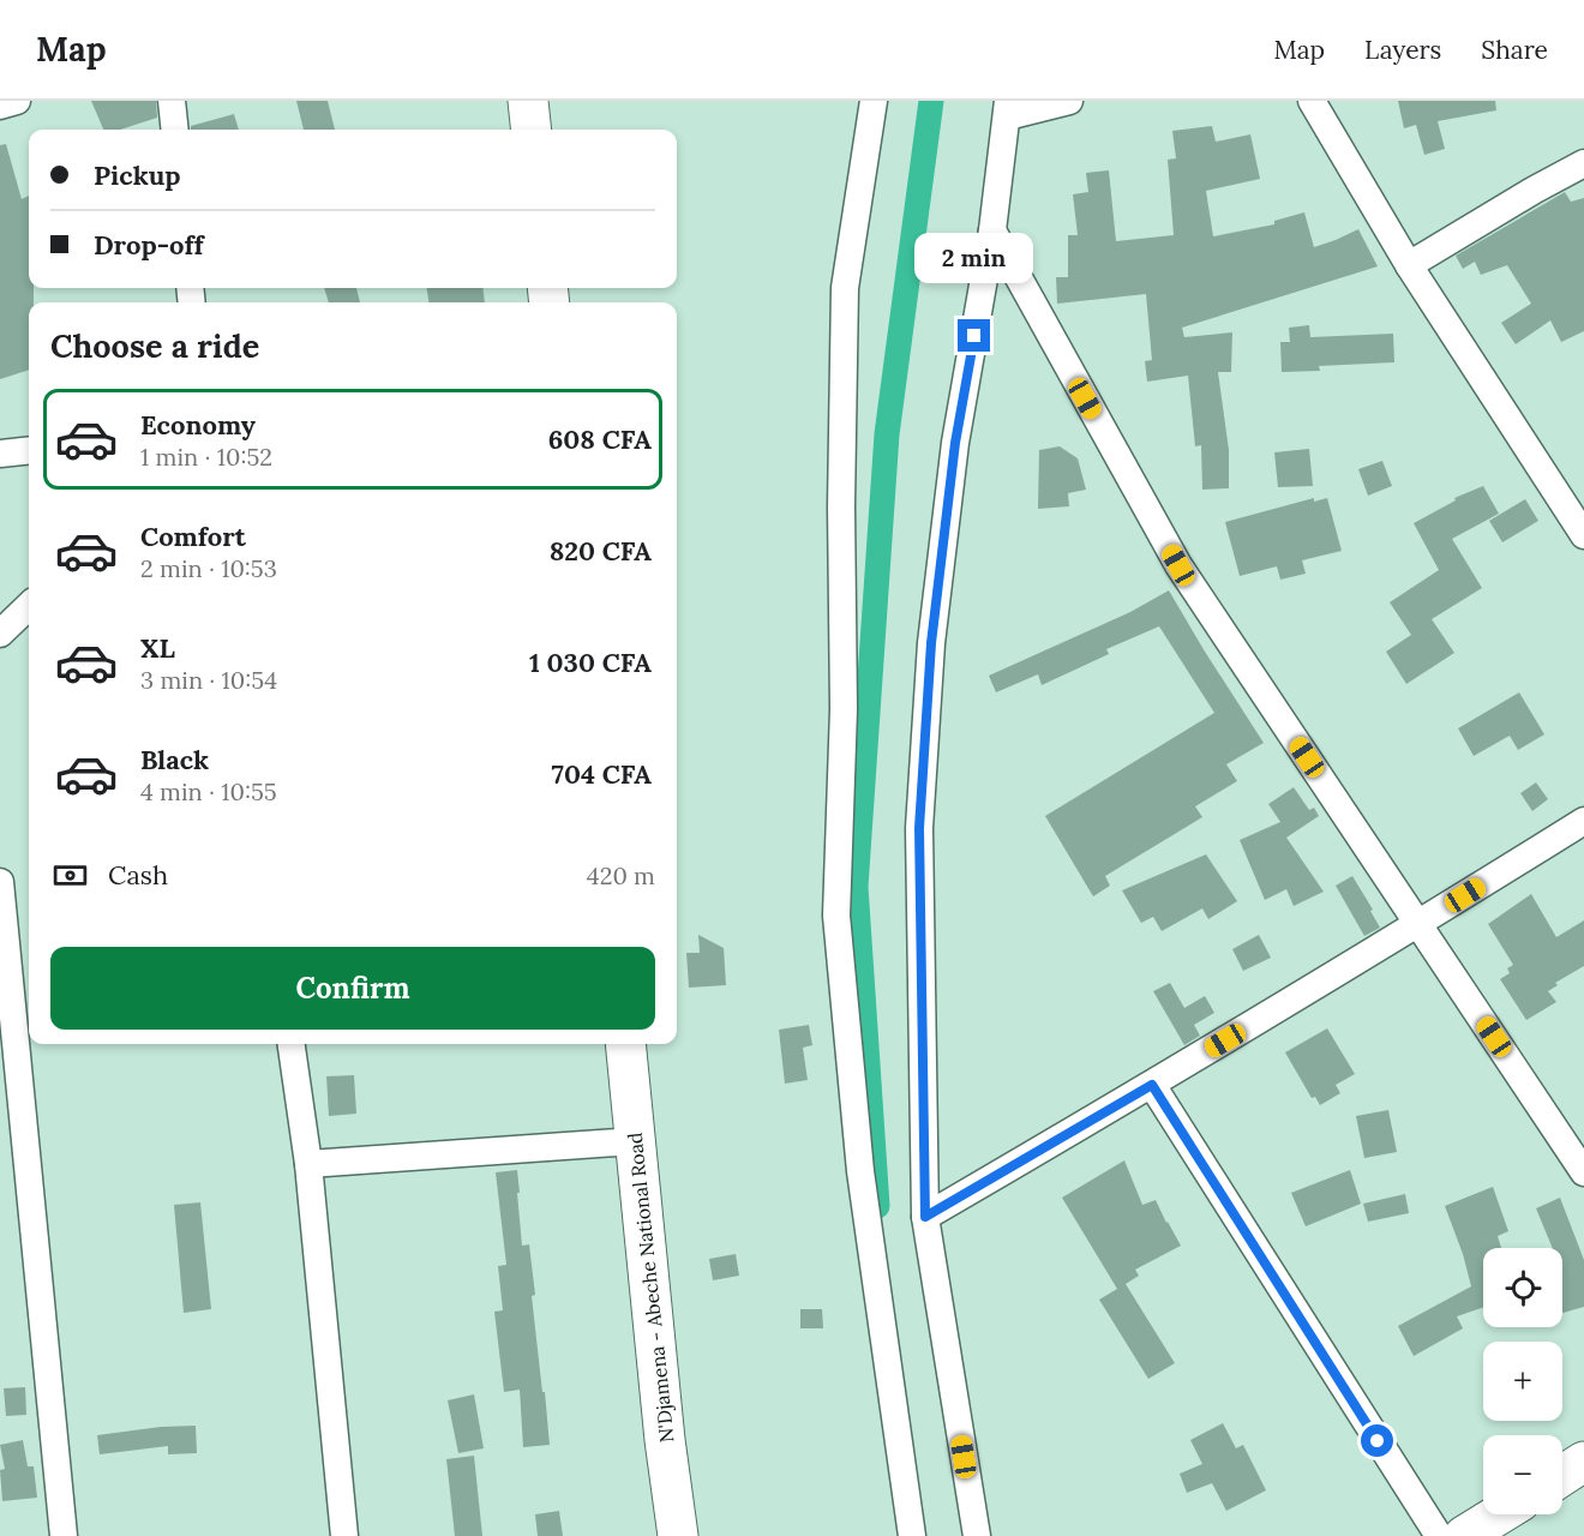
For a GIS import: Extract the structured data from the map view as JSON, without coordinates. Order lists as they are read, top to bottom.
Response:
{
  "streets": {
    "main road": ["N'Djamena - Abeche National Road"]
  },
  "page": {
    "header": "Map",
    "nav": ["Map", "Layers", "Share"],
    "banner": ["Pickup", "Drop-off"],
    "bubble": "2 min",
    "heading": "Choose a ride",
    "list": [
      {
        "name": "Economy",
        "note": "1 min · 10:52",
        "value": "608 CFA"
      },
      {
        "name": "Comfort",
        "note": "2 min · 10:53",
        "value": "820 CFA"
      },
      {
        "name": "XL",
        "note": "3 min · 10:54",
        "value": "1 030 CFA"
      },
      {
        "name": "Black",
        "note": "4 min · 10:55",
        "value": "704 CFA"
      }
    ],
    "pay": ["Cash", "420 m"],
    "buttons": "Confirm",
    "map_buttons": ["+", "−"]
  }
}
